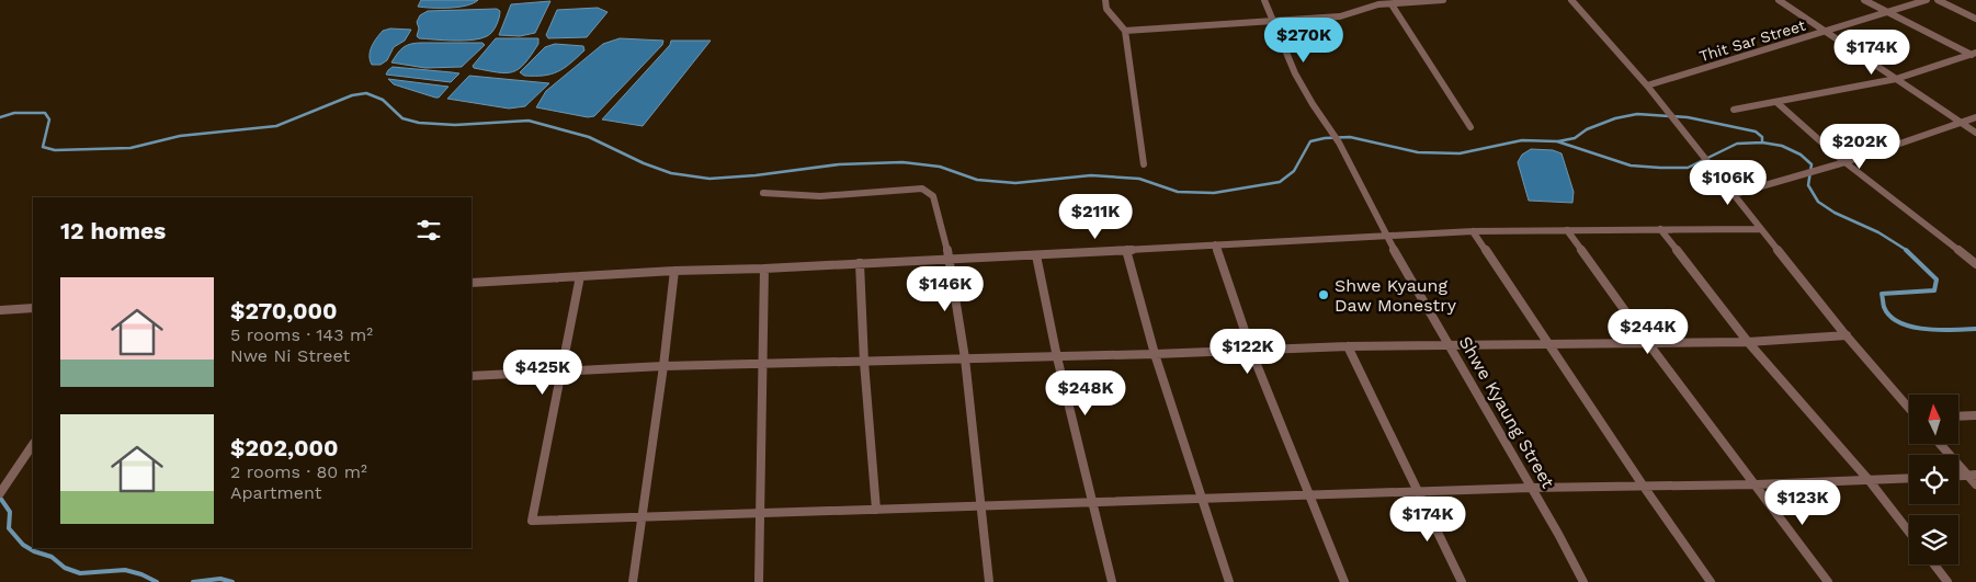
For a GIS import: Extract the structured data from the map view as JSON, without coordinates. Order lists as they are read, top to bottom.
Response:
{
  "streets": {
    "street": ["Thit Sar Street", "Shwe Kyaung Street"]
  },
  "places": ["Shwe Kyaung Daw Monestry"],
  "north": "top",
  "page": {
    "price": [
      "$270K",
      "$174K",
      "$202K",
      "$106K",
      "$211K",
      "$146K",
      "$244K",
      "$122K",
      "$425K",
      "$248K",
      "$123K",
      "$174K"
    ],
    "heading": "12 homes",
    "list": [
      {
        "name": "$270,000",
        "note": "5 rooms · 143 m² · Nwe Ni Street"
      },
      {
        "name": "$202,000",
        "note": "2 rooms · 80 m² · Apartment"
      }
    ]
  }
}
